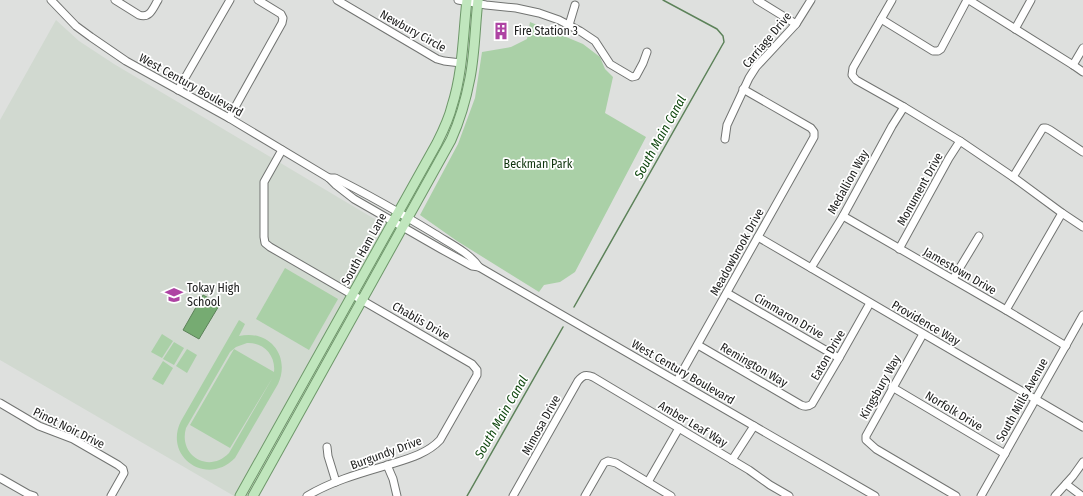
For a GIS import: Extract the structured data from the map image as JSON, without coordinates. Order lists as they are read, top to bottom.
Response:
{
  "streets": {
    "main road": ["South Ham Lane"],
    "street": [
      "Newbury Circle",
      "Carriage Drive",
      "West Century Boulevard",
      "Medallion Way",
      "Monument Drive",
      "Meadowbrook Drive",
      "Jamestown Drive",
      "Cimmaron Drive",
      "Chablis Drive",
      "Providence Way",
      "Eaton Drive",
      "Remington Way",
      "Kingsbury Way",
      "South Mills Avenue",
      "Norfolk Drive",
      "Amber Leaf Way",
      "Mimosa Drive",
      "Pinot Noir Drive",
      "Burgundy Drive"
    ]
  },
  "crossings": [
    ["Newbury Circle", "South Ham Lane"],
    ["Carriage Drive", "Meadowbrook Drive"],
    ["West Century Boulevard", "South Ham Lane"],
    ["West Century Boulevard", "Meadowbrook Drive"],
    ["Medallion Way", "Jamestown Drive"],
    ["Medallion Way", "Providence Way"],
    ["Monument Drive", "Jamestown Drive"],
    ["South Ham Lane", "Chablis Drive"],
    ["Meadowbrook Drive", "Cimmaron Drive"],
    ["Meadowbrook Drive", "Providence Way"],
    ["Meadowbrook Drive", "Remington Way"],
    ["Jamestown Drive", "South Mills Avenue"],
    ["Cimmaron Drive", "Eaton Drive"],
    ["Chablis Drive", "Burgundy Drive"],
    ["Providence Way", "Eaton Drive"],
    ["Providence Way", "Kingsbury Way"],
    ["Providence Way", "South Mills Avenue"],
    ["Eaton Drive", "Remington Way"],
    ["Kingsbury Way", "Norfolk Drive"],
    ["South Mills Avenue", "Norfolk Drive"],
    ["Amber Leaf Way", "Mimosa Drive"]
  ],
  "water": ["South Main Canal"],
  "parks": ["Beckman Park"],
  "places": {
    "building": ["Fire Station 3"],
    "school or university": ["Tokay High School"]
  }
}
